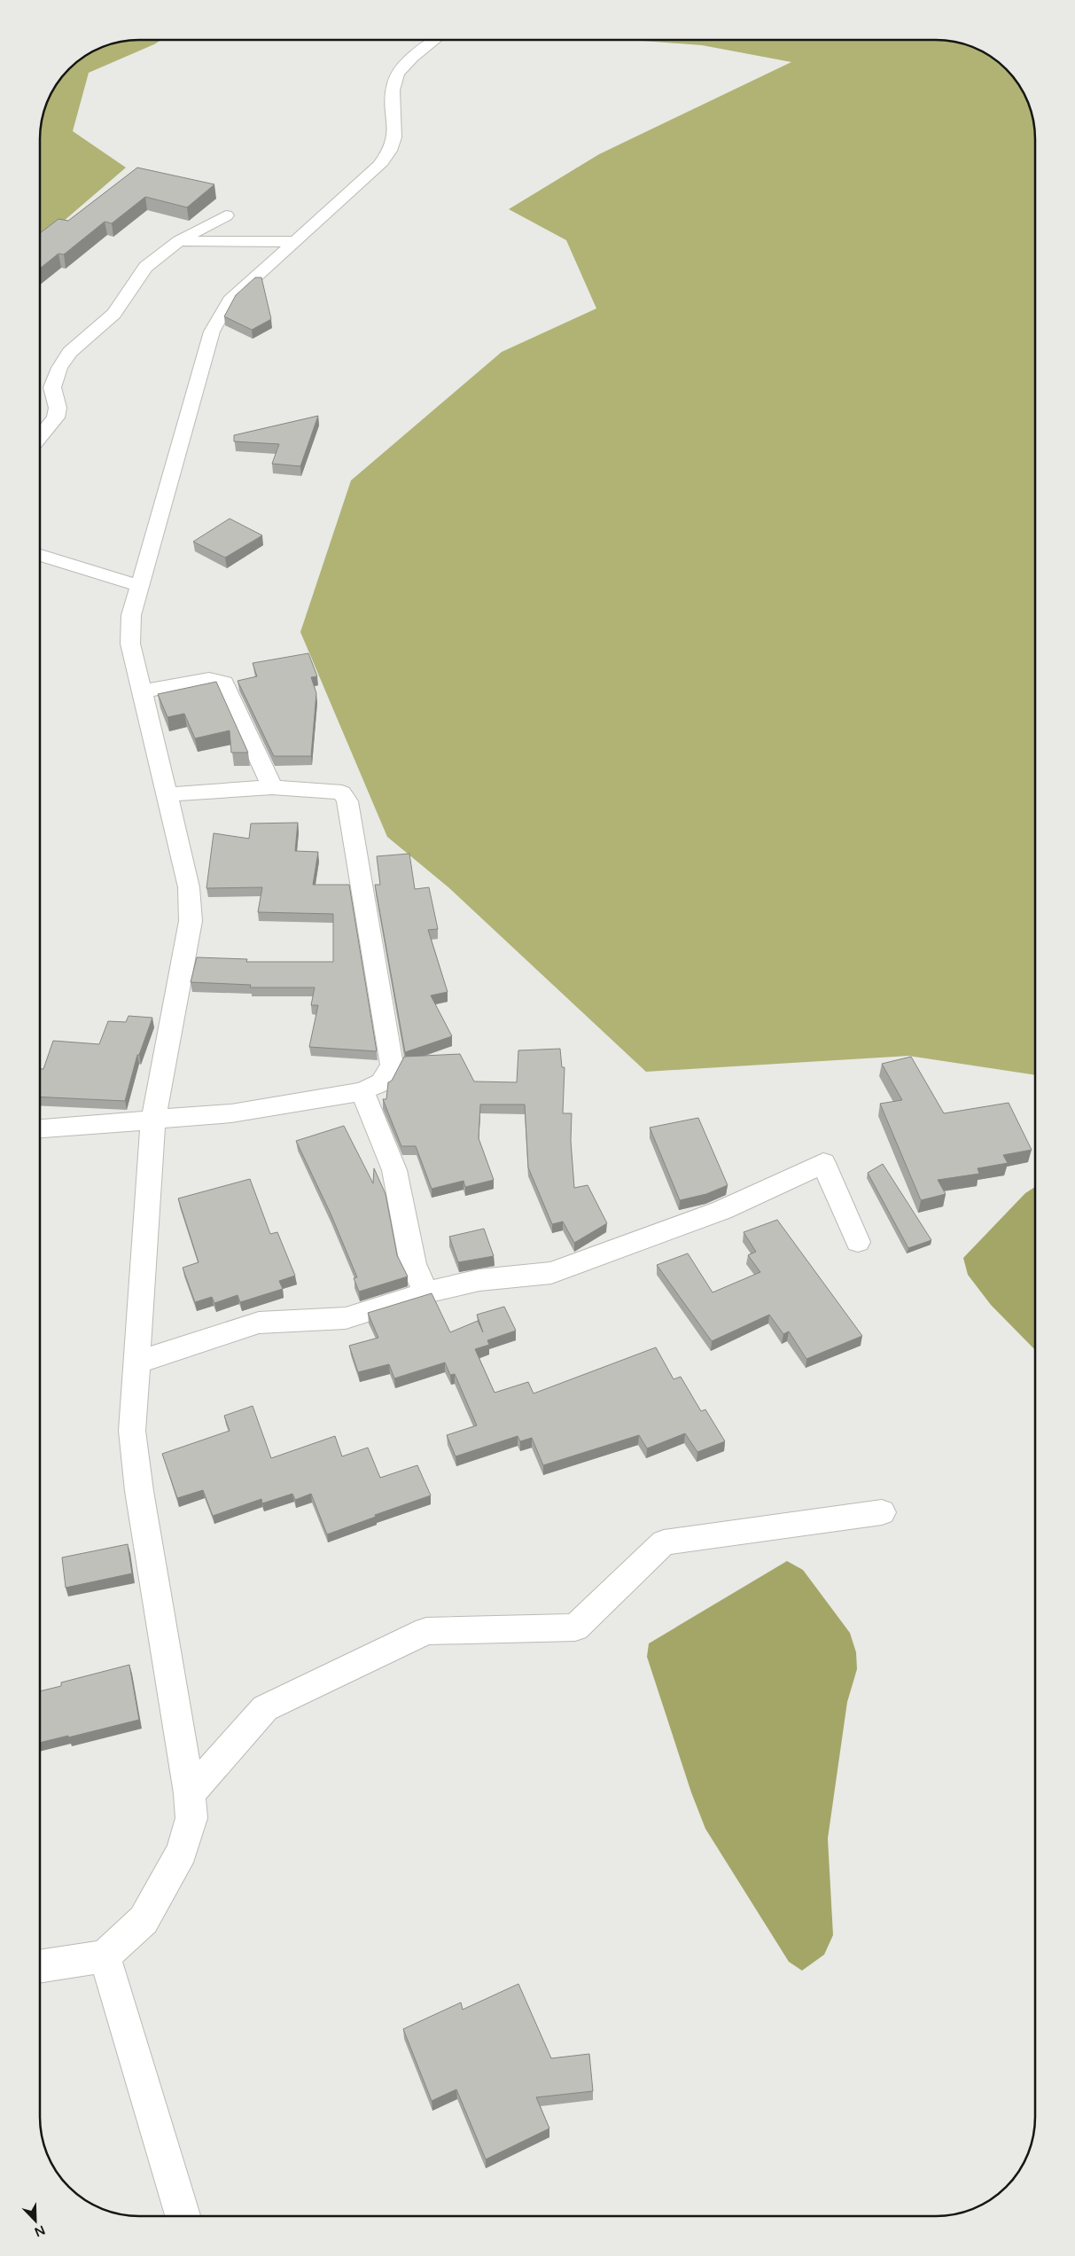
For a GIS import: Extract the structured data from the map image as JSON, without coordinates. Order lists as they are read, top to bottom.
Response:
{
  "north": "bottom right"
}
